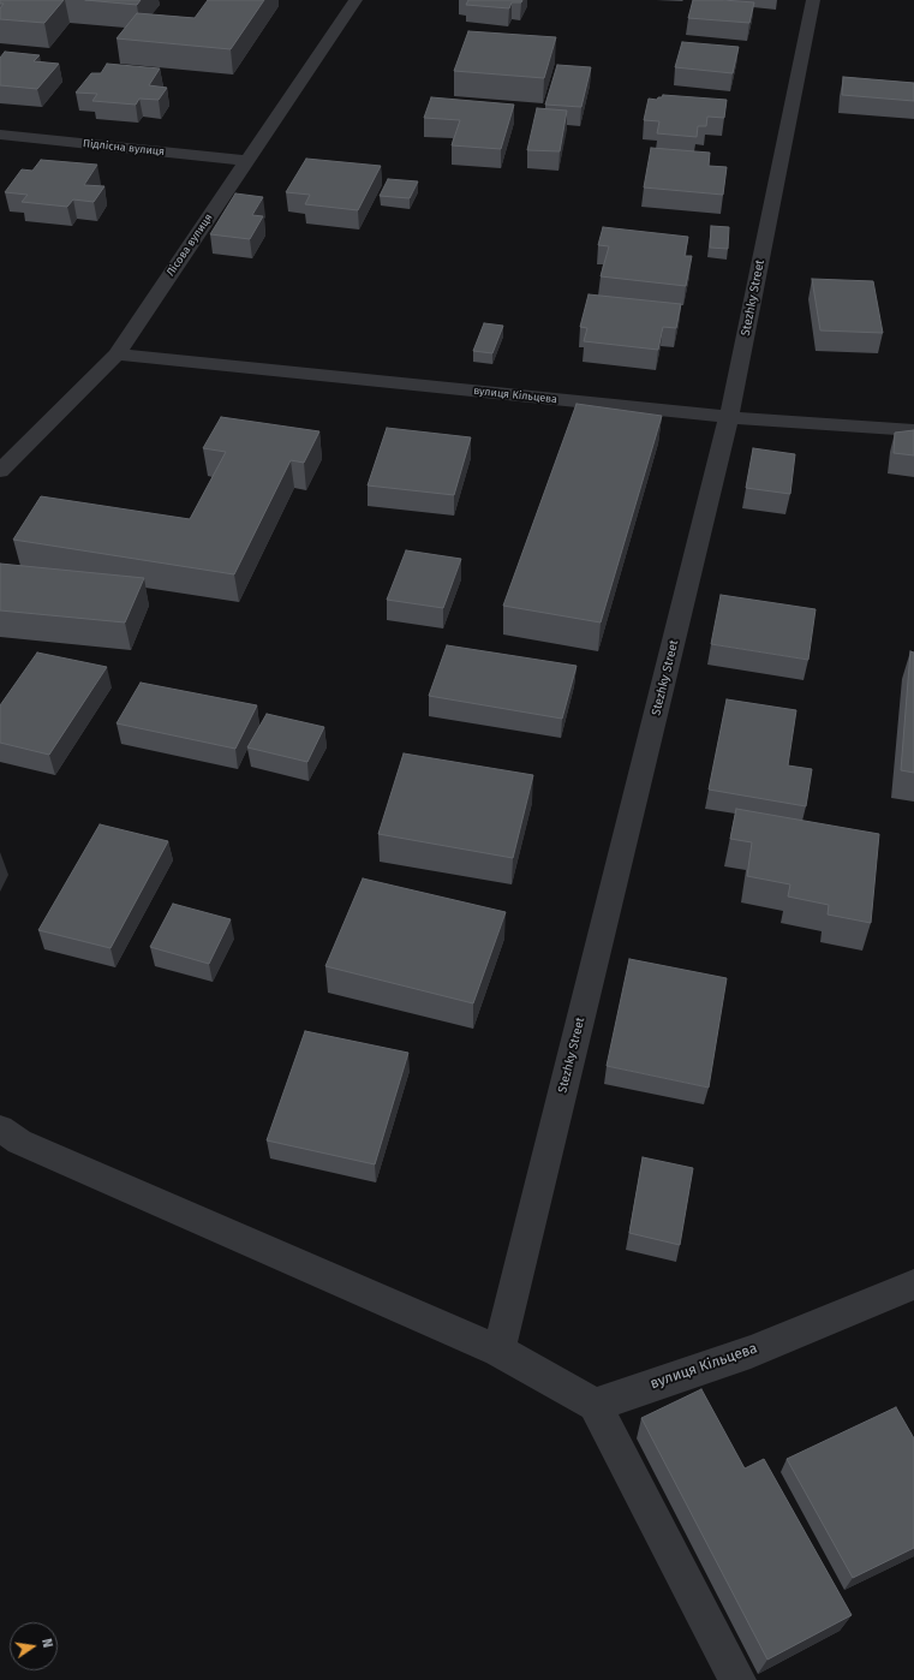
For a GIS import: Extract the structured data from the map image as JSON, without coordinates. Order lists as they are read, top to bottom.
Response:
{
  "streets": {
    "street": [
      "Підлісна вулиця",
      "Лісова вулиця",
      "Stezhky Street",
      "вулиця Кільцева"
    ]
  },
  "crossings": [
    ["Підлісна вулиця", "Лісова вулиця"],
    ["Лісова вулиця", "вулиця Кільцева"],
    ["Stezhky Street", "вулиця Кільцева"]
  ],
  "north": "right"
}
